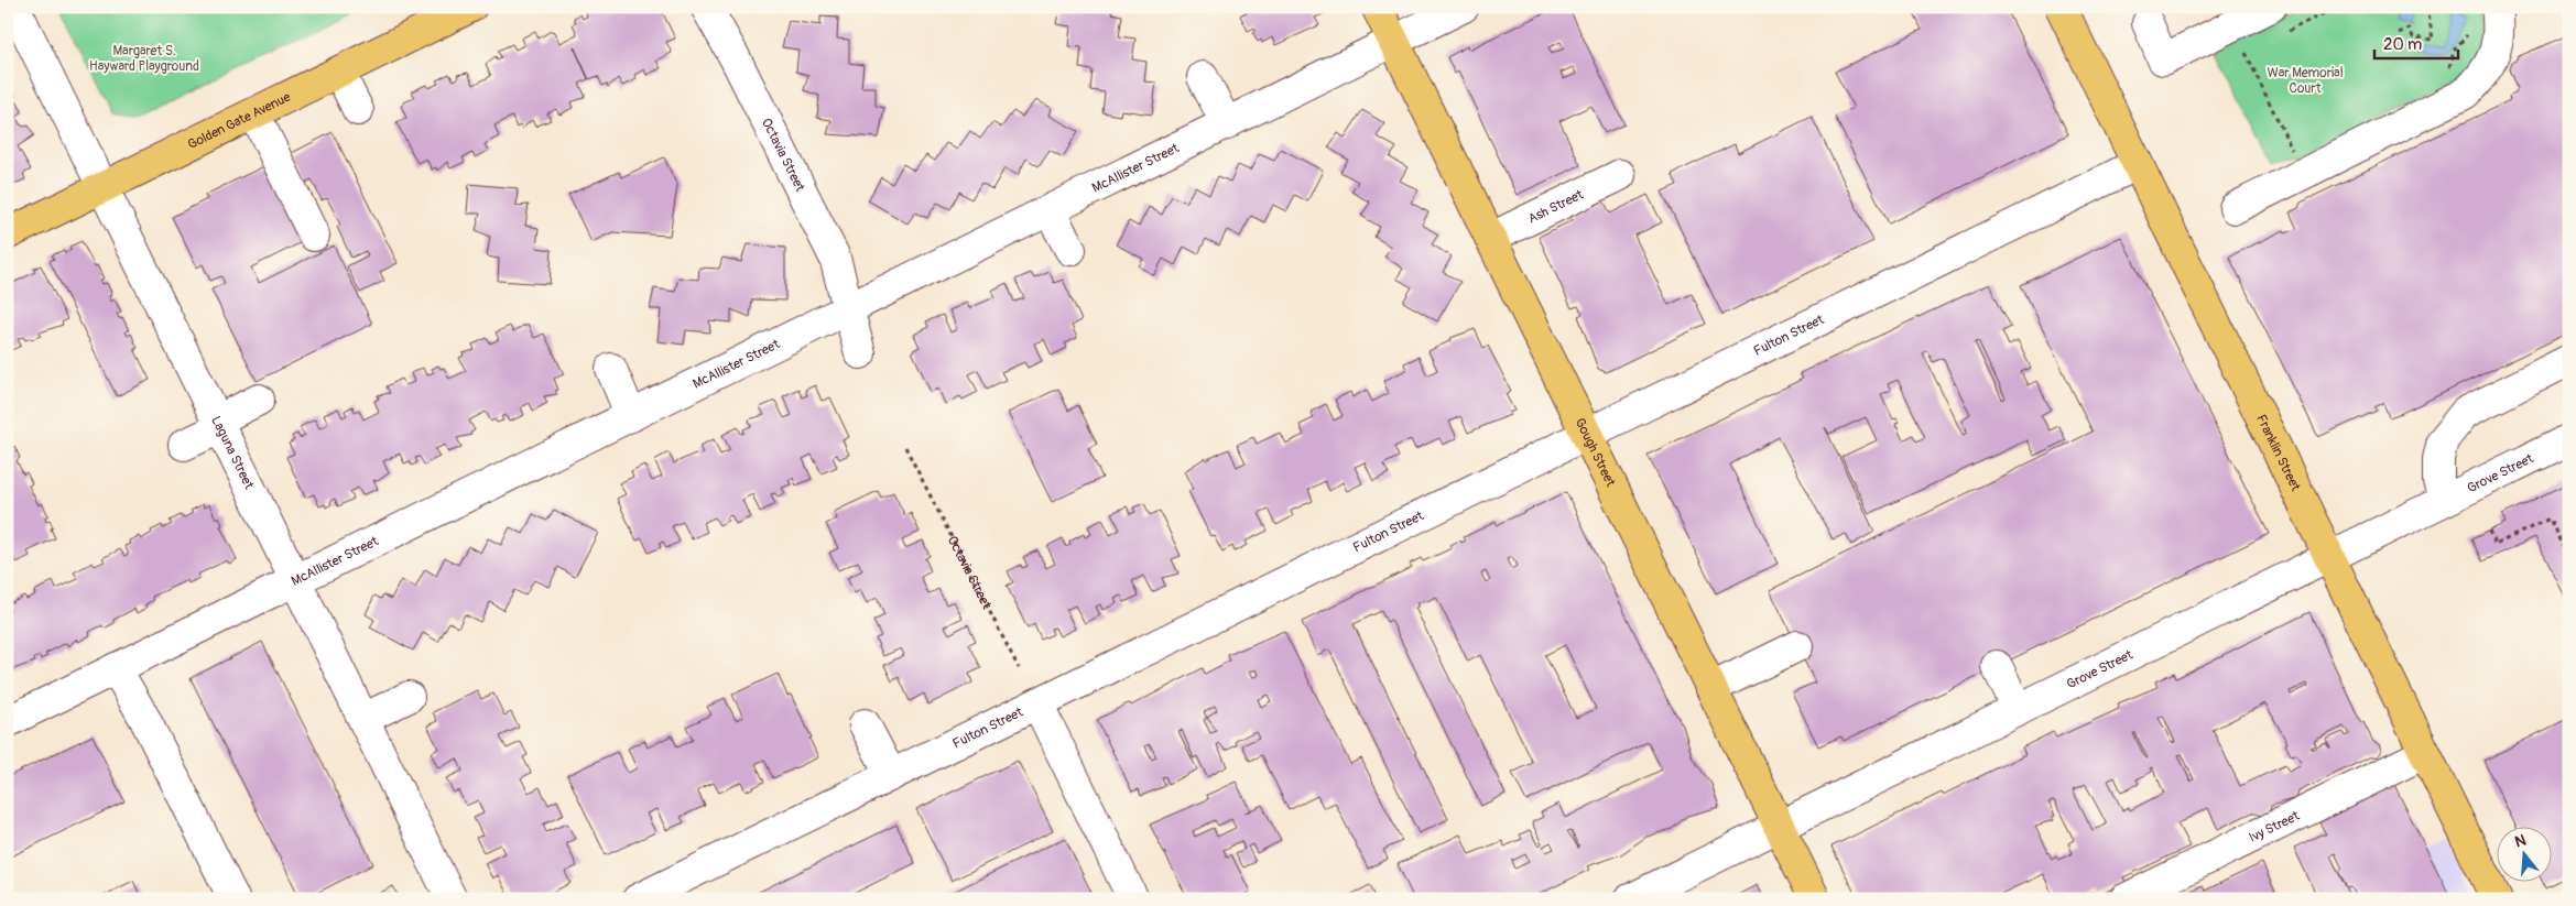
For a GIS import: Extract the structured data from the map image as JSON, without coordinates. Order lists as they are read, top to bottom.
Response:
{
  "streets": {
    "main road": ["Golden Gate Avenue", "Gough Street", "Franklin Street"],
    "street": [
      "Octavia Street",
      "McAllister Street",
      "Ash Street",
      "Fulton Street",
      "Laguna Street",
      "Grove Street",
      "Ivy Street"
    ]
  },
  "crossings": [
    ["Golden Gate Avenue", "Laguna Street"],
    ["Octavia Street", "McAllister Street"],
    ["McAllister Street", "Laguna Street"],
    ["McAllister Street", "Gough Street"],
    ["Ash Street", "Gough Street"],
    ["Fulton Street", "Gough Street"],
    ["Fulton Street", "Franklin Street"],
    ["Gough Street", "Grove Street"],
    ["Franklin Street", "Grove Street"],
    ["Franklin Street", "Ivy Street"]
  ],
  "parks": ["Margaret S. Hayward Playground", "War Memorial Court"],
  "scale_bar": "20 m",
  "north": "top"
}
